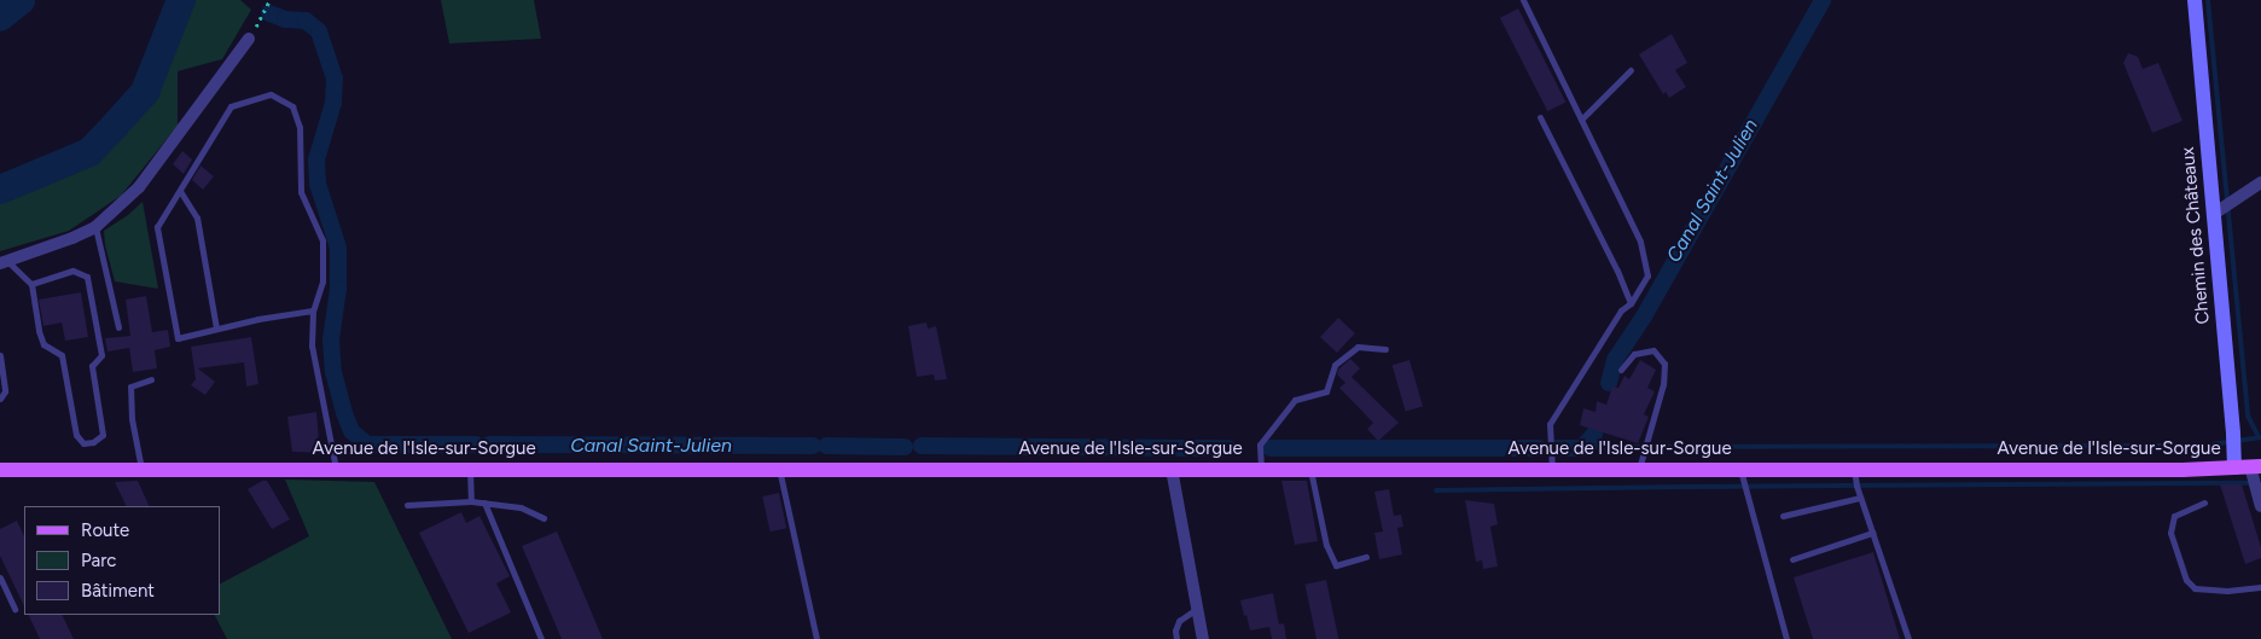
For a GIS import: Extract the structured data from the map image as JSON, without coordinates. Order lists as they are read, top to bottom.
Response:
{
  "streets": {
    "main road": ["Avenue de l'Isle-sur-Sorgue"],
    "street": ["Chemin des Châteaux"]
  },
  "crossings": [
    ["Chemin des Châteaux", "Avenue de l'Isle-sur-Sorgue"]
  ],
  "water": ["Canal Saint-Julien"],
  "legend": ["Route", "Parc", "Bâtiment"]
}
